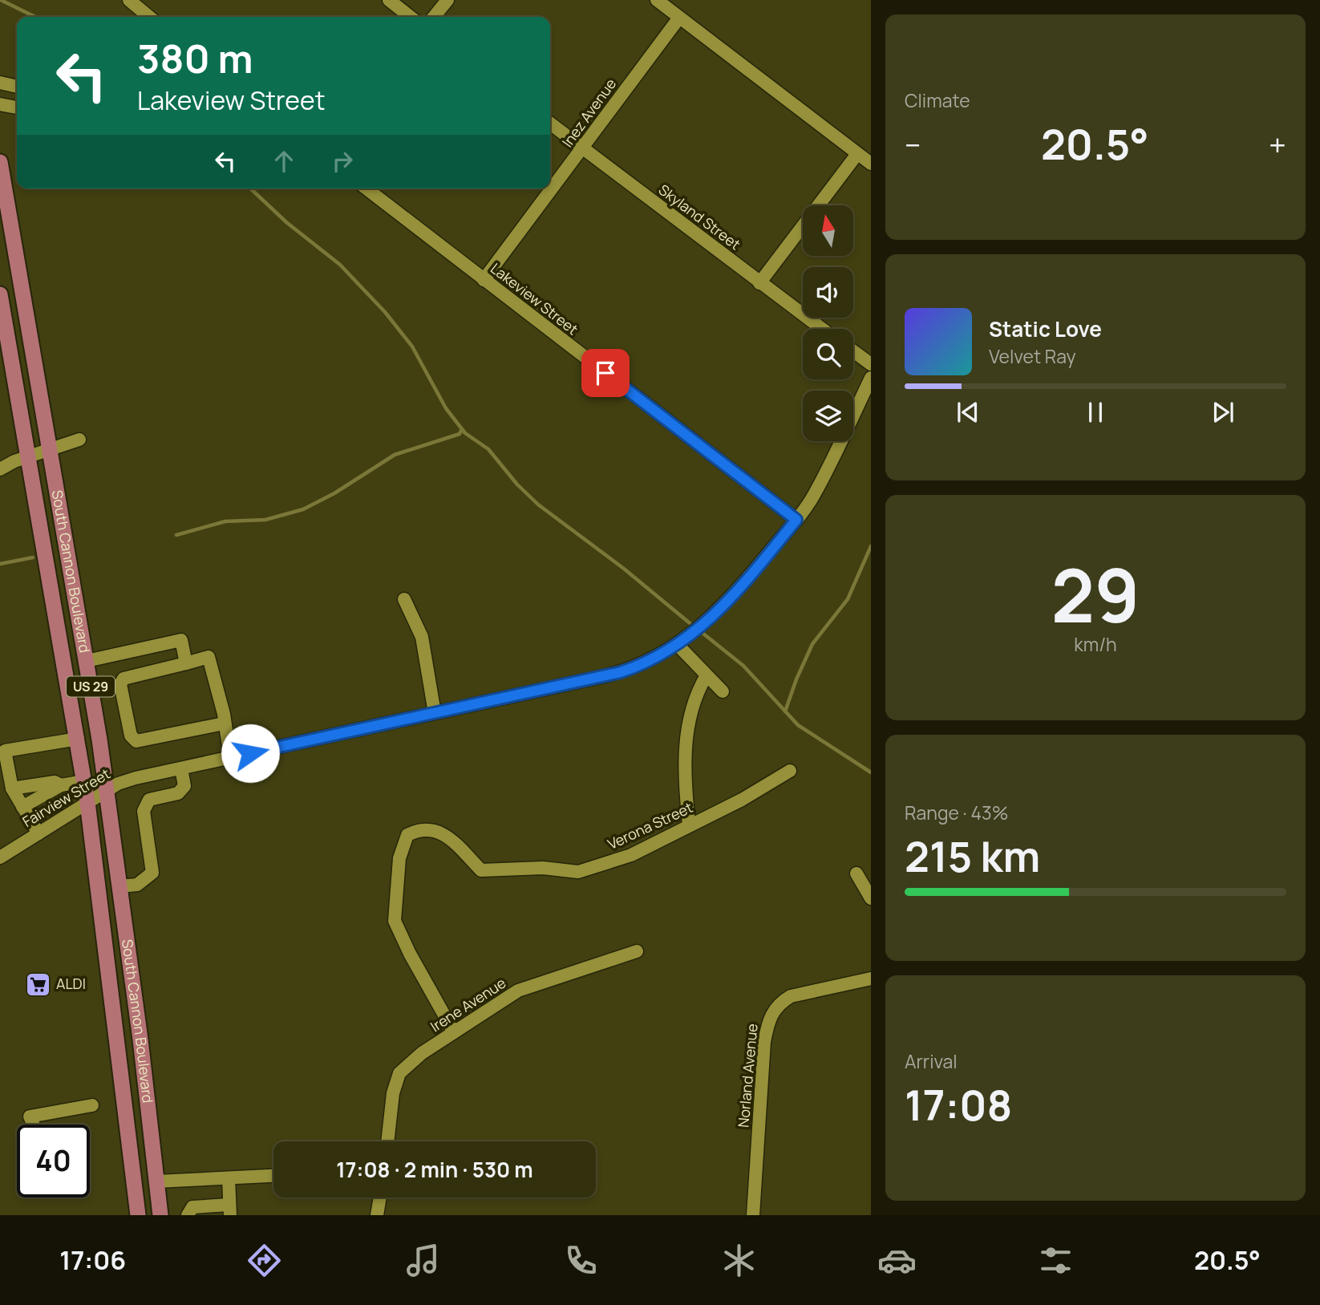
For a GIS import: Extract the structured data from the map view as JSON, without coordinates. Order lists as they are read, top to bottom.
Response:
{
  "streets": {
    "main road": ["South Cannon Boulevard", "US 29"],
    "street": [
      "Inez Avenue",
      "Skyland Street",
      "Lakeview Street",
      "Fairview Street",
      "Verona Street",
      "Irene Avenue",
      "Norland Avenue"
    ]
  },
  "crossings": [
    ["Inez Avenue", "Skyland Street"],
    ["Inez Avenue", "Lakeview Street"],
    ["Lakeview Street", "Fairview Street"],
    ["South Cannon Boulevard", "Fairview Street"],
    ["Verona Street", "Irene Avenue"]
  ],
  "places": {
    "supermarket": ["ALDI"]
  },
  "north": "top",
  "page": {
    "tile": [
      "Climate",
      ["29", "km/h"],
      ["Range · 43%", "215 km"],
      ["Arrival", "17:08"]
    ],
    "turn": ["380 m", "Lakeview Street"],
    "heat": ["−", "20.5°", "+"],
    "song": ["Static Love", "Velvet Ray"],
    "limit": "40",
    "trip": "17:08 · 2 min · 530 m",
    "tabs": ["17:06", "20.5°"]
  }
}
